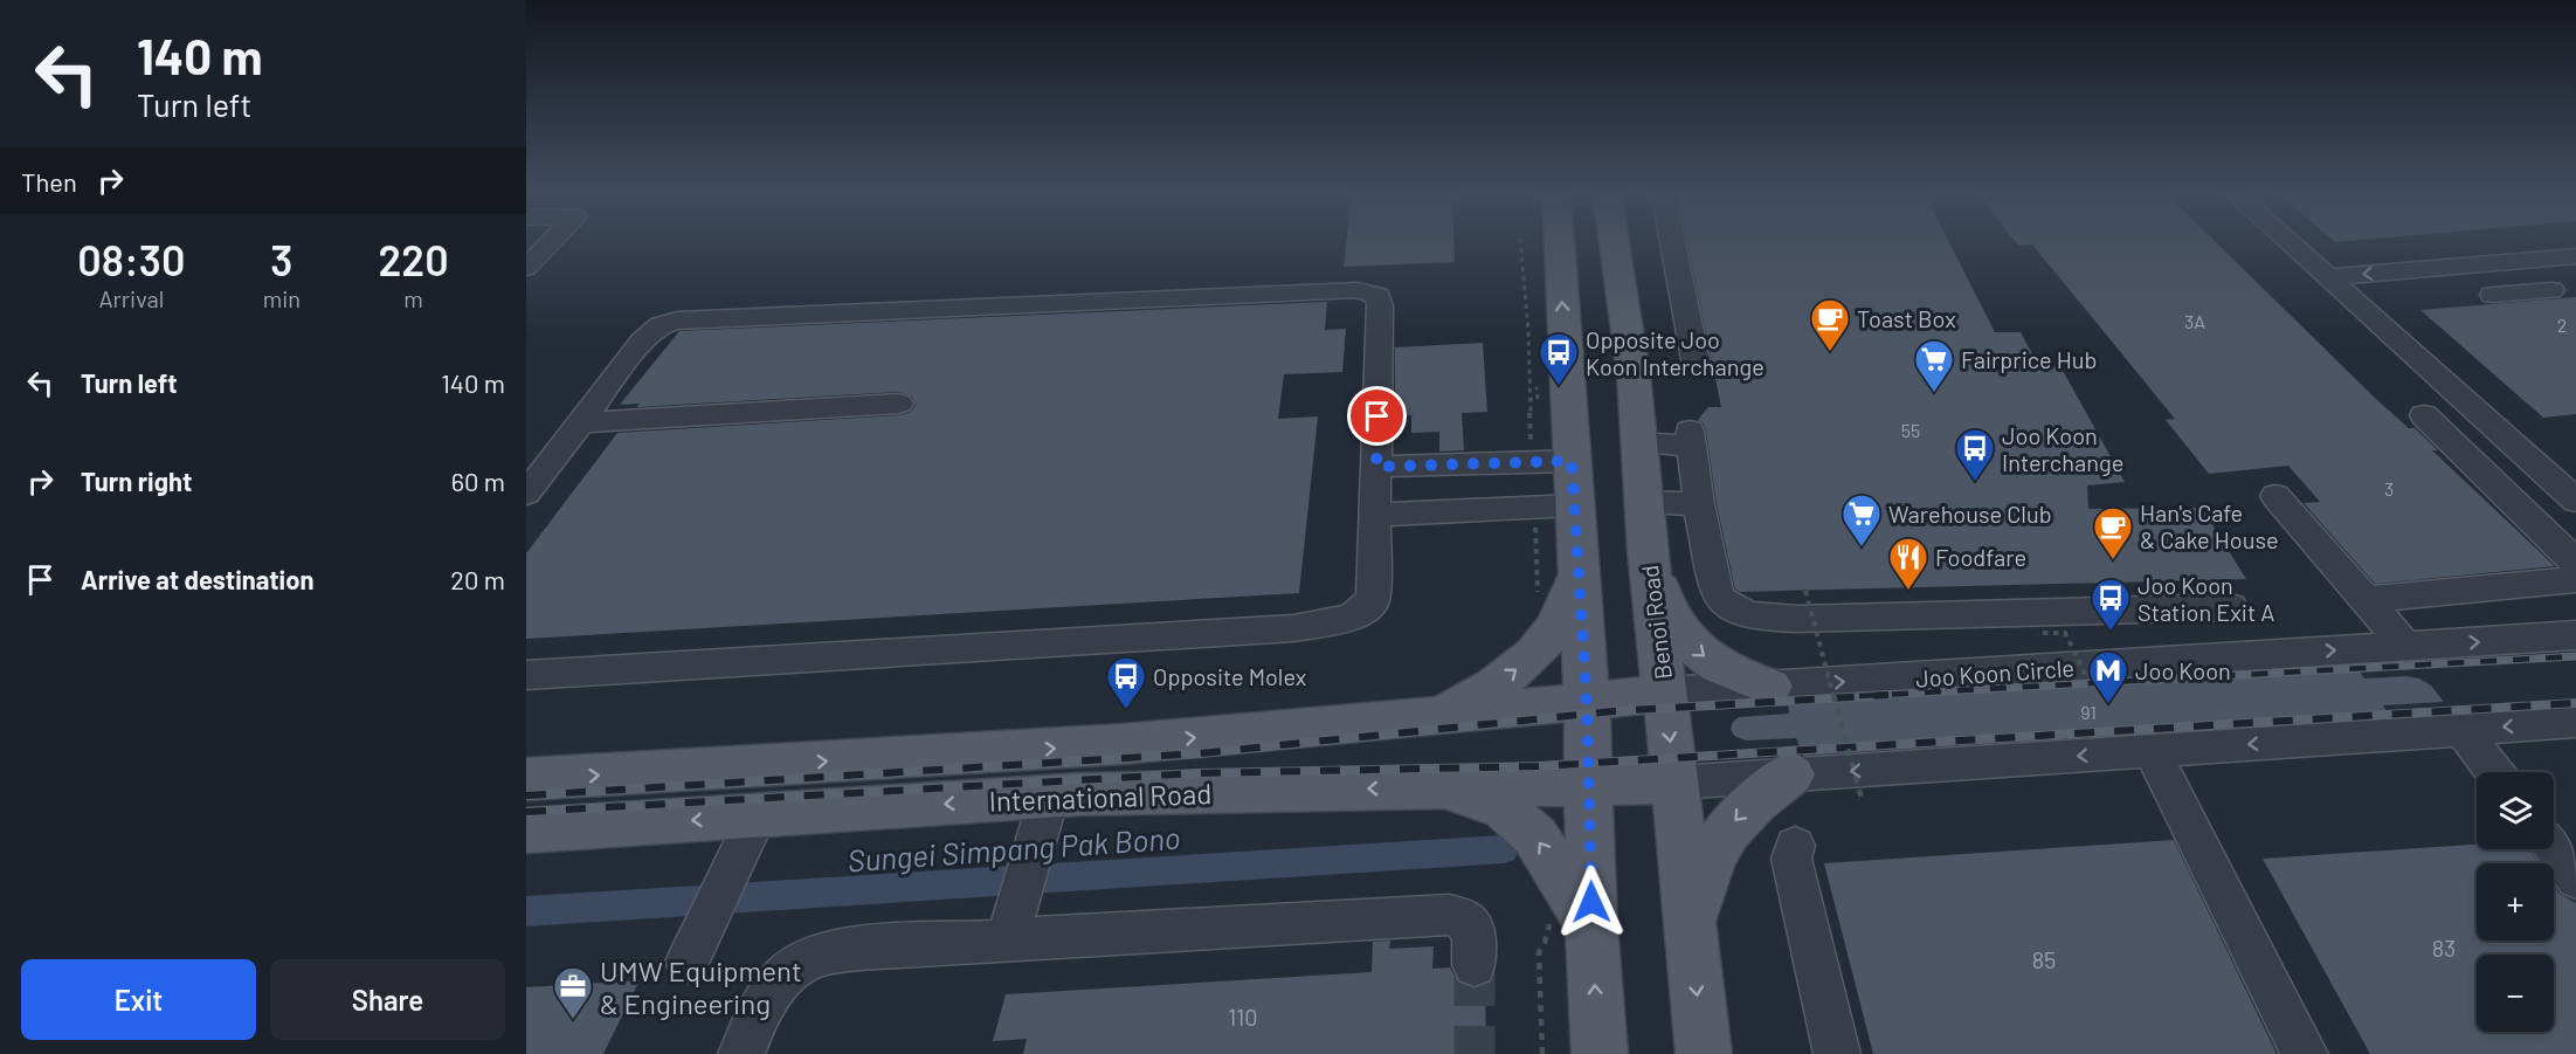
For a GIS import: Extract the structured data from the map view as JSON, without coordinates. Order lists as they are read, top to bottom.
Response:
{
  "streets": {
    "main road": ["Benoi Road", "International Road"],
    "street": ["Joo Koon Circle"]
  },
  "crossings": [
    ["Benoi Road", "Joo Koon Circle"],
    ["Benoi Road", "International Road"],
    ["Joo Koon Circle", "International Road"]
  ],
  "water": ["Sungei Simpang Pak Bono"],
  "places": {
    "cafe": ["Toast Box", "Han's Cafe & Cake House"],
    "bus stop": [
      "Opposite Joo Koon Interchange",
      "Joo Koon Interchange",
      "Joo Koon Station Exit A",
      "Opposite Molex"
    ],
    "supermarket": ["Fairprice Hub", "Warehouse Club"],
    "restaurant": ["Foodfare"],
    "metro station": ["Joo Koon"],
    "office": ["UMW Equipment & Engineering"]
  },
  "house_numbers": [
    "3A",
    "2",
    "55",
    "3",
    "91",
    "83",
    "85",
    "110"
  ],
  "page": {
    "turn": ["140 m", "Turn left"],
    "then": "Then",
    "eta": [
      "08:30",
      "Arrival",
      "3",
      "min",
      "220",
      "m"
    ],
    "list": [
      {
        "name": "Turn left",
        "value": "140 m"
      },
      {
        "name": "Turn right",
        "value": "60 m"
      },
      {
        "name": "Arrive at destination",
        "value": "20 m"
      }
    ],
    "map_buttons": ["+", "−"],
    "buttons": ["Exit", "Share"]
  }
}
